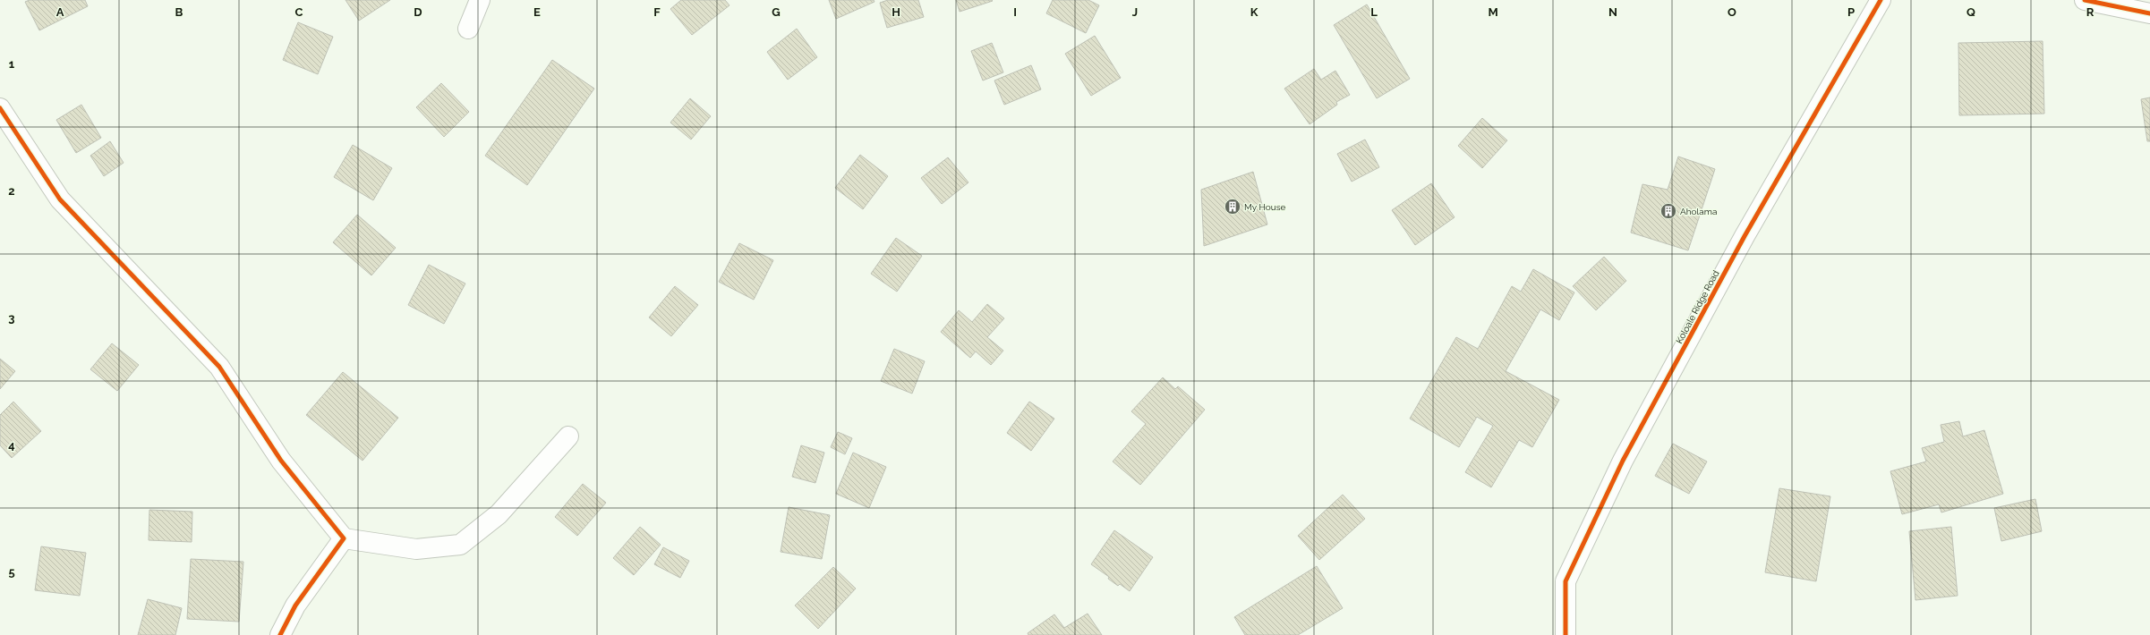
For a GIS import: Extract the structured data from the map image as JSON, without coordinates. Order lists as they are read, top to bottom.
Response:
{
  "streets": {
    "street": ["Koloale Ridge Road"]
  },
  "places": {
    "building": ["My House", "Aholama"]
  },
  "grid": {
    "columns": [
      "A",
      "B",
      "C",
      "D",
      "E",
      "F",
      "G",
      "H",
      "I",
      "J",
      "K",
      "L",
      "M",
      "N",
      "O",
      "P",
      "Q",
      "R"
    ],
    "rows": [
      "1",
      "2",
      "3",
      "4",
      "5"
    ]
  }
}
